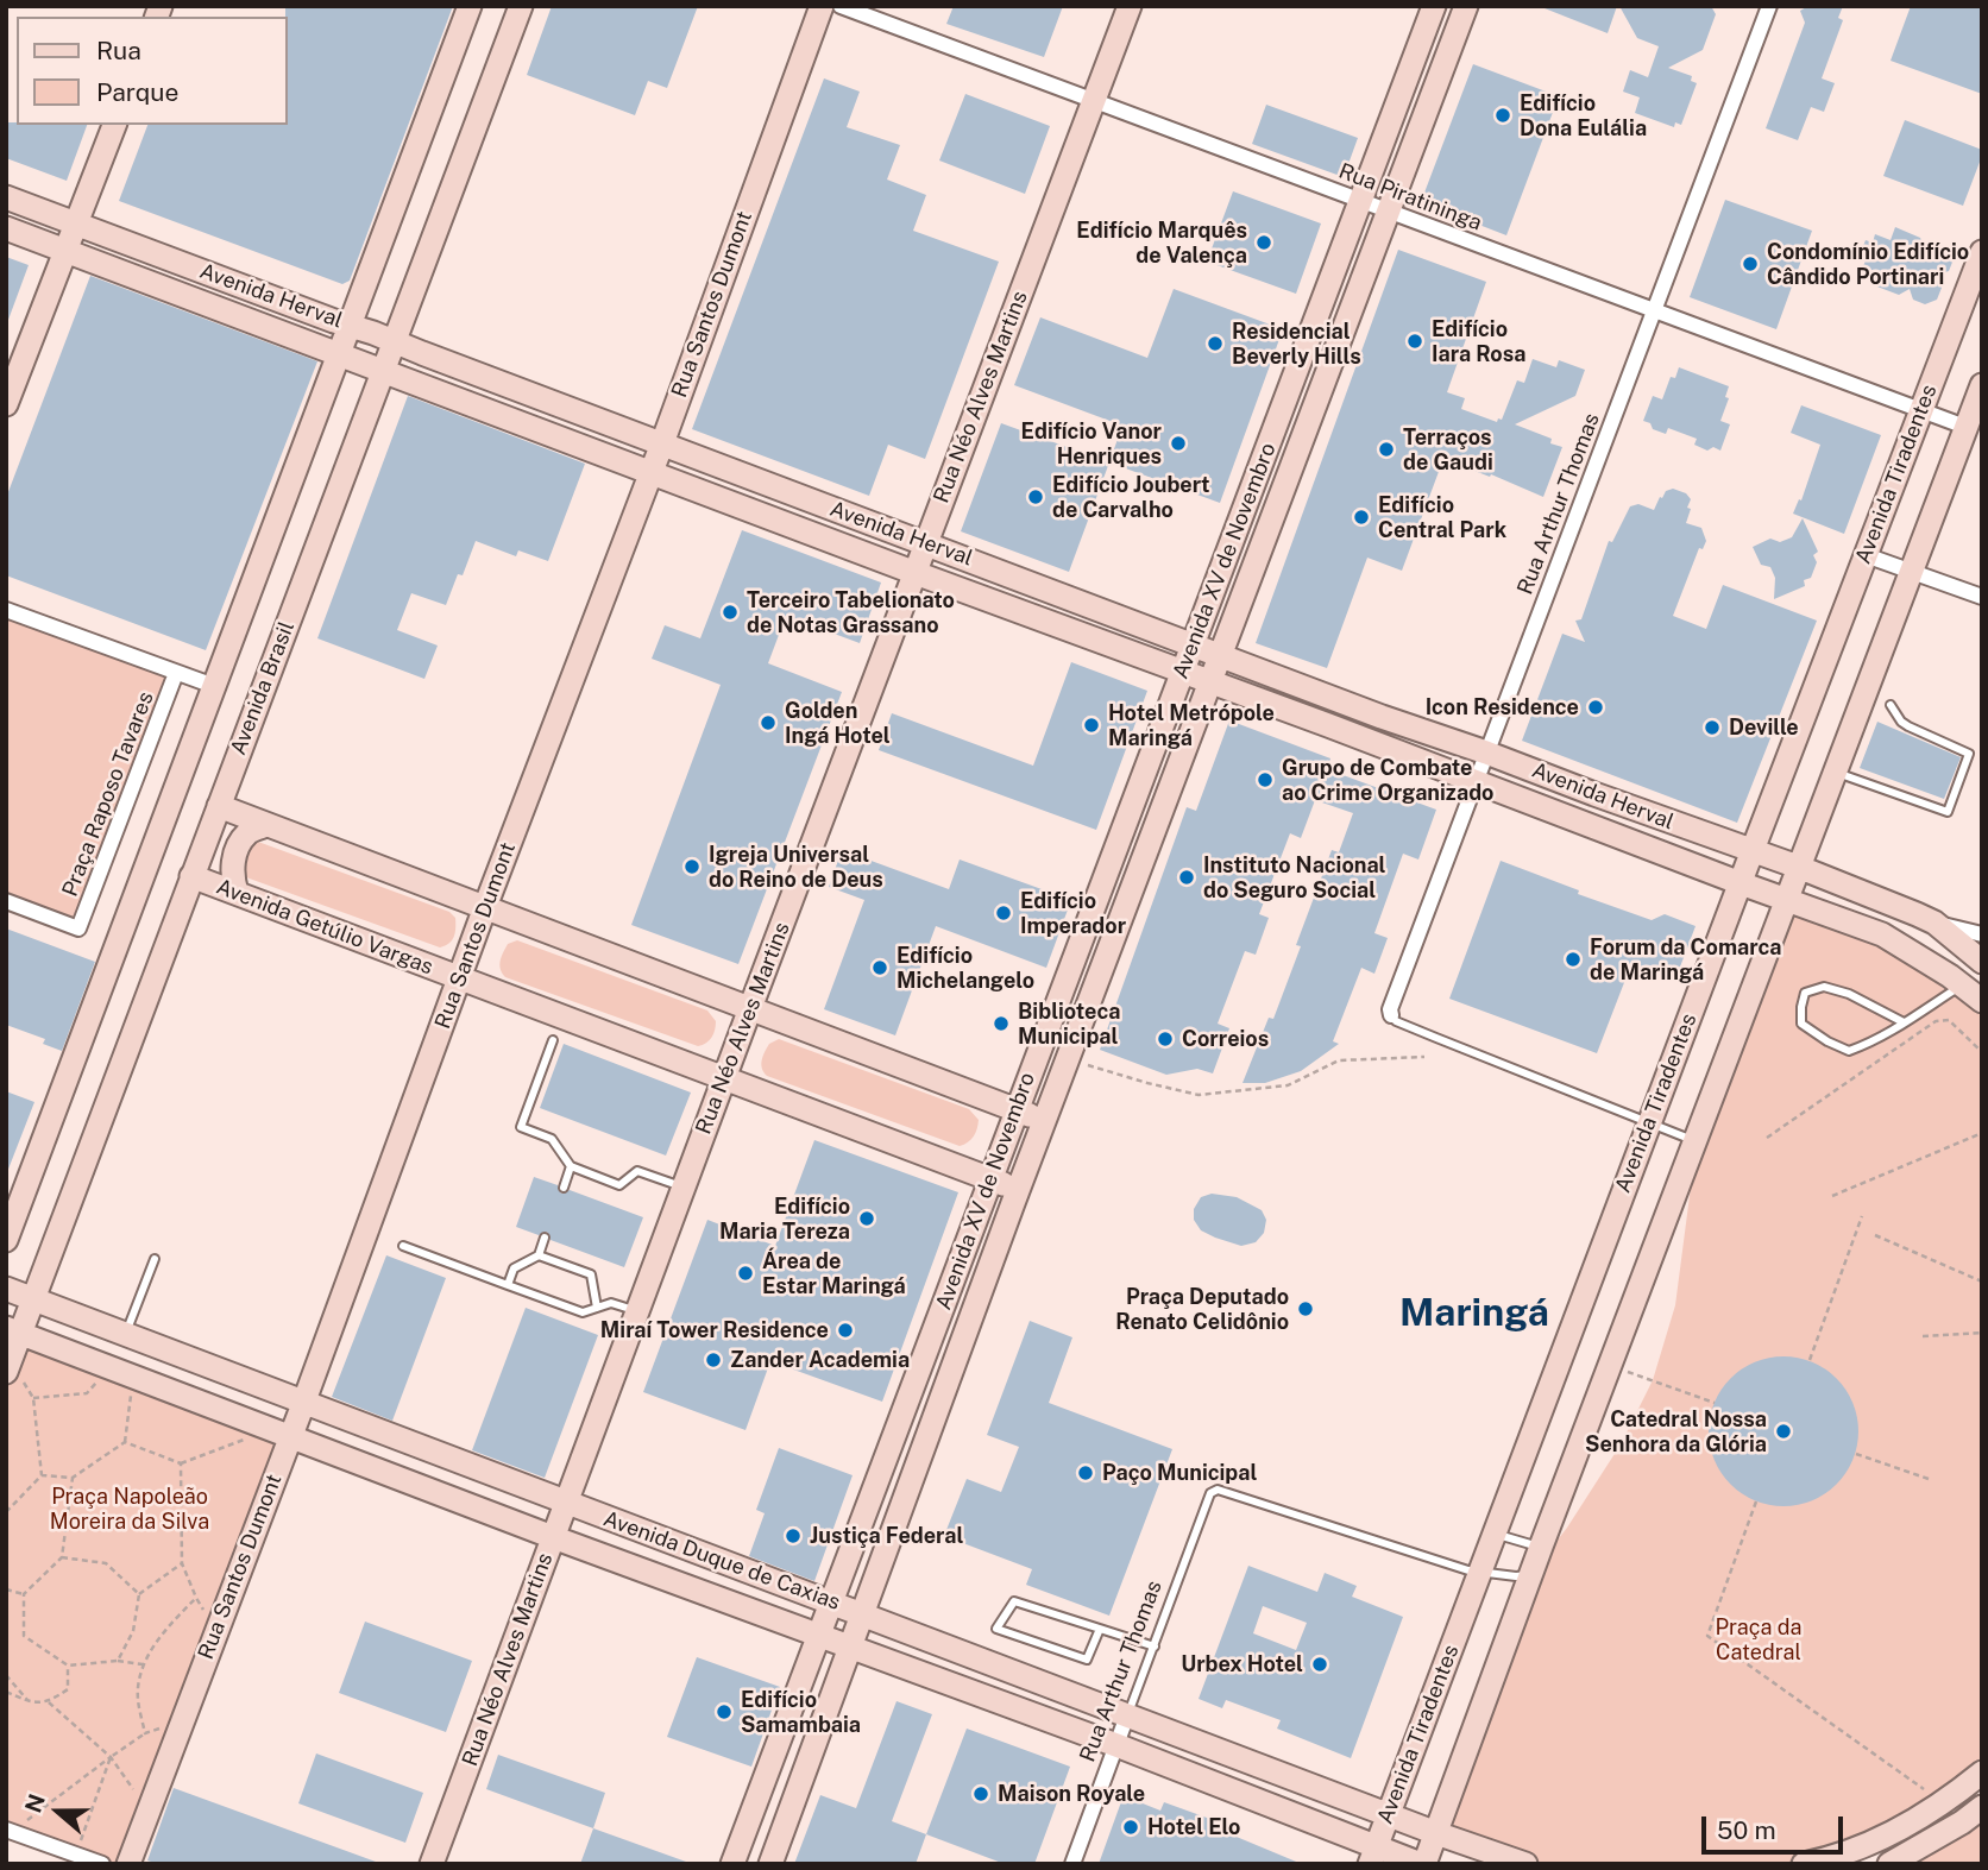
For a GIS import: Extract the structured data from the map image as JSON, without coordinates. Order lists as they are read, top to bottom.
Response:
{
  "streets": {
    "main road": [
      "Avenida Herval",
      "Rua Santos Dumont",
      "Rua Néo Alves Martins",
      "Avenida Tiradentes",
      "Avenida XV de Novembro",
      "Avenida Brasil",
      "Avenida Getúlio Vargas",
      "Avenida Duque de Caxias"
    ],
    "street": ["Rua Piratininga", "Rua Arthur Thomas", "Praça Raposo Tavares"]
  },
  "crossings": [
    ["Rua Piratininga", "Rua Néo Alves Martins"],
    ["Rua Piratininga", "Avenida Tiradentes"],
    ["Rua Piratininga", "Rua Arthur Thomas"],
    ["Rua Piratininga", "Avenida XV de Novembro"],
    ["Avenida Herval", "Rua Santos Dumont"],
    ["Avenida Herval", "Rua Néo Alves Martins"],
    ["Avenida Herval", "Avenida Tiradentes"],
    ["Avenida Herval", "Rua Arthur Thomas"],
    ["Avenida Herval", "Avenida XV de Novembro"],
    ["Avenida Herval", "Avenida Brasil"],
    ["Rua Santos Dumont", "Avenida Getúlio Vargas"],
    ["Rua Santos Dumont", "Avenida Duque de Caxias"],
    ["Rua Néo Alves Martins", "Avenida Getúlio Vargas"],
    ["Rua Néo Alves Martins", "Avenida Duque de Caxias"],
    ["Avenida Tiradentes", "Rua Arthur Thomas"],
    ["Avenida Tiradentes", "Avenida Duque de Caxias"],
    ["Rua Arthur Thomas", "Avenida Duque de Caxias"],
    ["Avenida XV de Novembro", "Avenida Getúlio Vargas"],
    ["Avenida XV de Novembro", "Avenida Duque de Caxias"],
    ["Avenida Brasil", "Avenida Getúlio Vargas"],
    ["Avenida Brasil", "Avenida Duque de Caxias"]
  ],
  "districts": ["Maringá"],
  "parks": ["Praça Napoleão Moreira da Silva", "Praça da Catedral"],
  "places": [
    "Edifício Dona Eulália",
    "Edifício Marquês de Valença",
    "Condomínio Edifício Cândido Portinari",
    "Edifício Iara Rosa",
    "Residencial Beverly Hills",
    "Edifício Vanor Henriques",
    "Terraços de Gaudi",
    "Edifício Joubert de Carvalho",
    "Edifício Central Park",
    "Terceiro Tabelionato de Notas Grassano",
    "Icon Residence",
    "Golden Ingá Hotel",
    "Hotel Metrópole Maringá",
    "Deville",
    "Grupo de Combate ao Crime Organizado",
    "Igreja Universal do Reino de Deus",
    "Instituto Nacional do Seguro Social",
    "Edifício Imperador",
    "Forum da Comarca de Maringá",
    "Edifício Michelangelo",
    "Biblioteca Municipal",
    "Correios",
    "Edifício Maria Tereza",
    "Área de Estar Maringá",
    "Praça Deputado Renato Celidônio",
    "Miraí Tower Residence",
    "Zander Academia",
    "Catedral Nossa Senhora da Glória",
    "Paço Municipal",
    "Justiça Federal",
    "Urbex Hotel",
    "Edifício Samambaia",
    "Maison Royale",
    "Hotel Elo"
  ],
  "legend": ["Rua", "Parque"],
  "scale_bar": "50 m",
  "north": "left"
}
